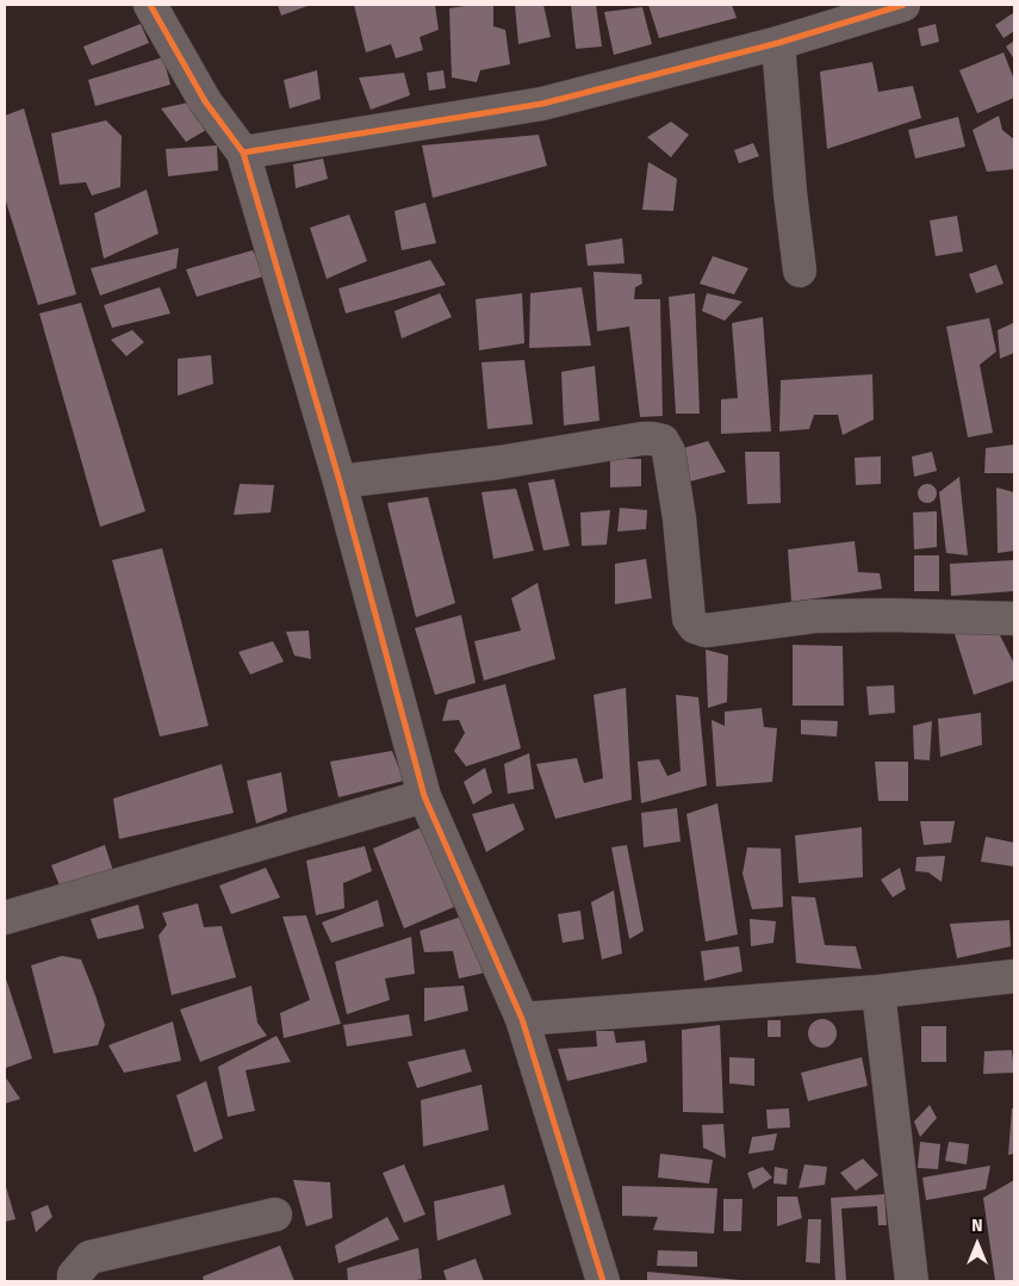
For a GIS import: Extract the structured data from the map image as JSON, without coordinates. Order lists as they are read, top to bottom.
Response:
{
  "north": "top"
}
